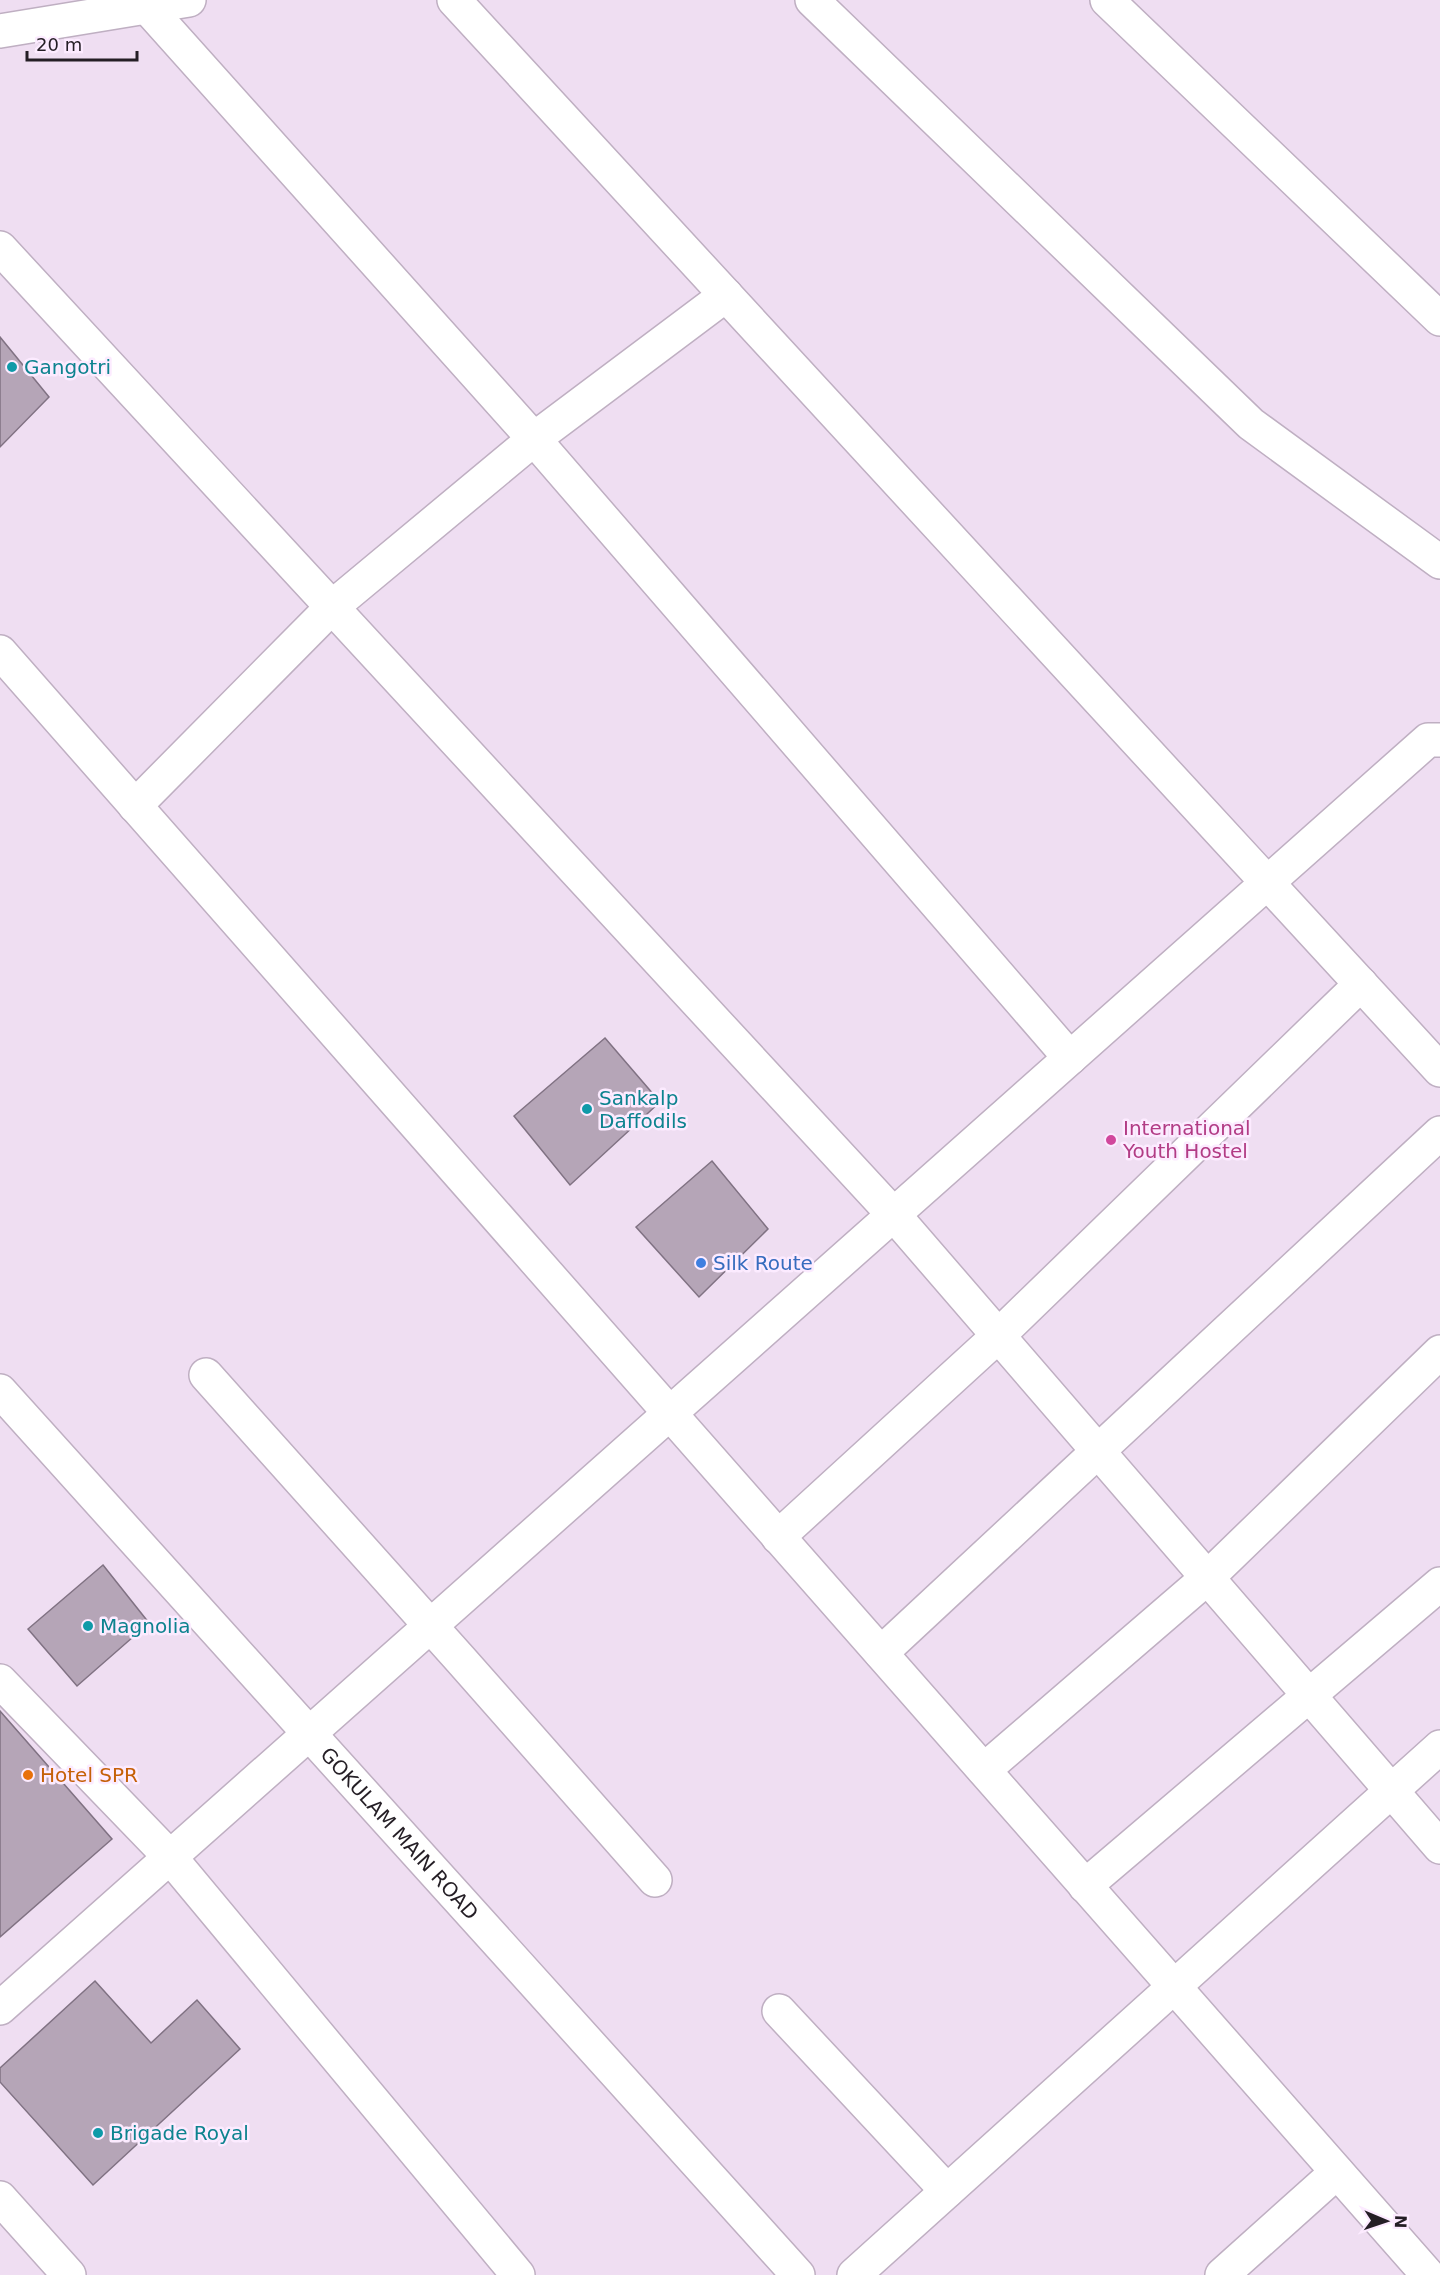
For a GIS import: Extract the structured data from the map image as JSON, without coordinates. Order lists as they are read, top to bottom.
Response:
{
  "streets": {
    "street": ["GOKULAM MAIN ROAD"]
  },
  "places": [
    "Gangotri",
    "Sankalp Daffodils",
    "International Youth Hostel",
    "Silk Route",
    "Magnolia",
    "Hotel SPR",
    "Brigade Royal"
  ],
  "scale_bar": "20 m",
  "north": "right"
}
